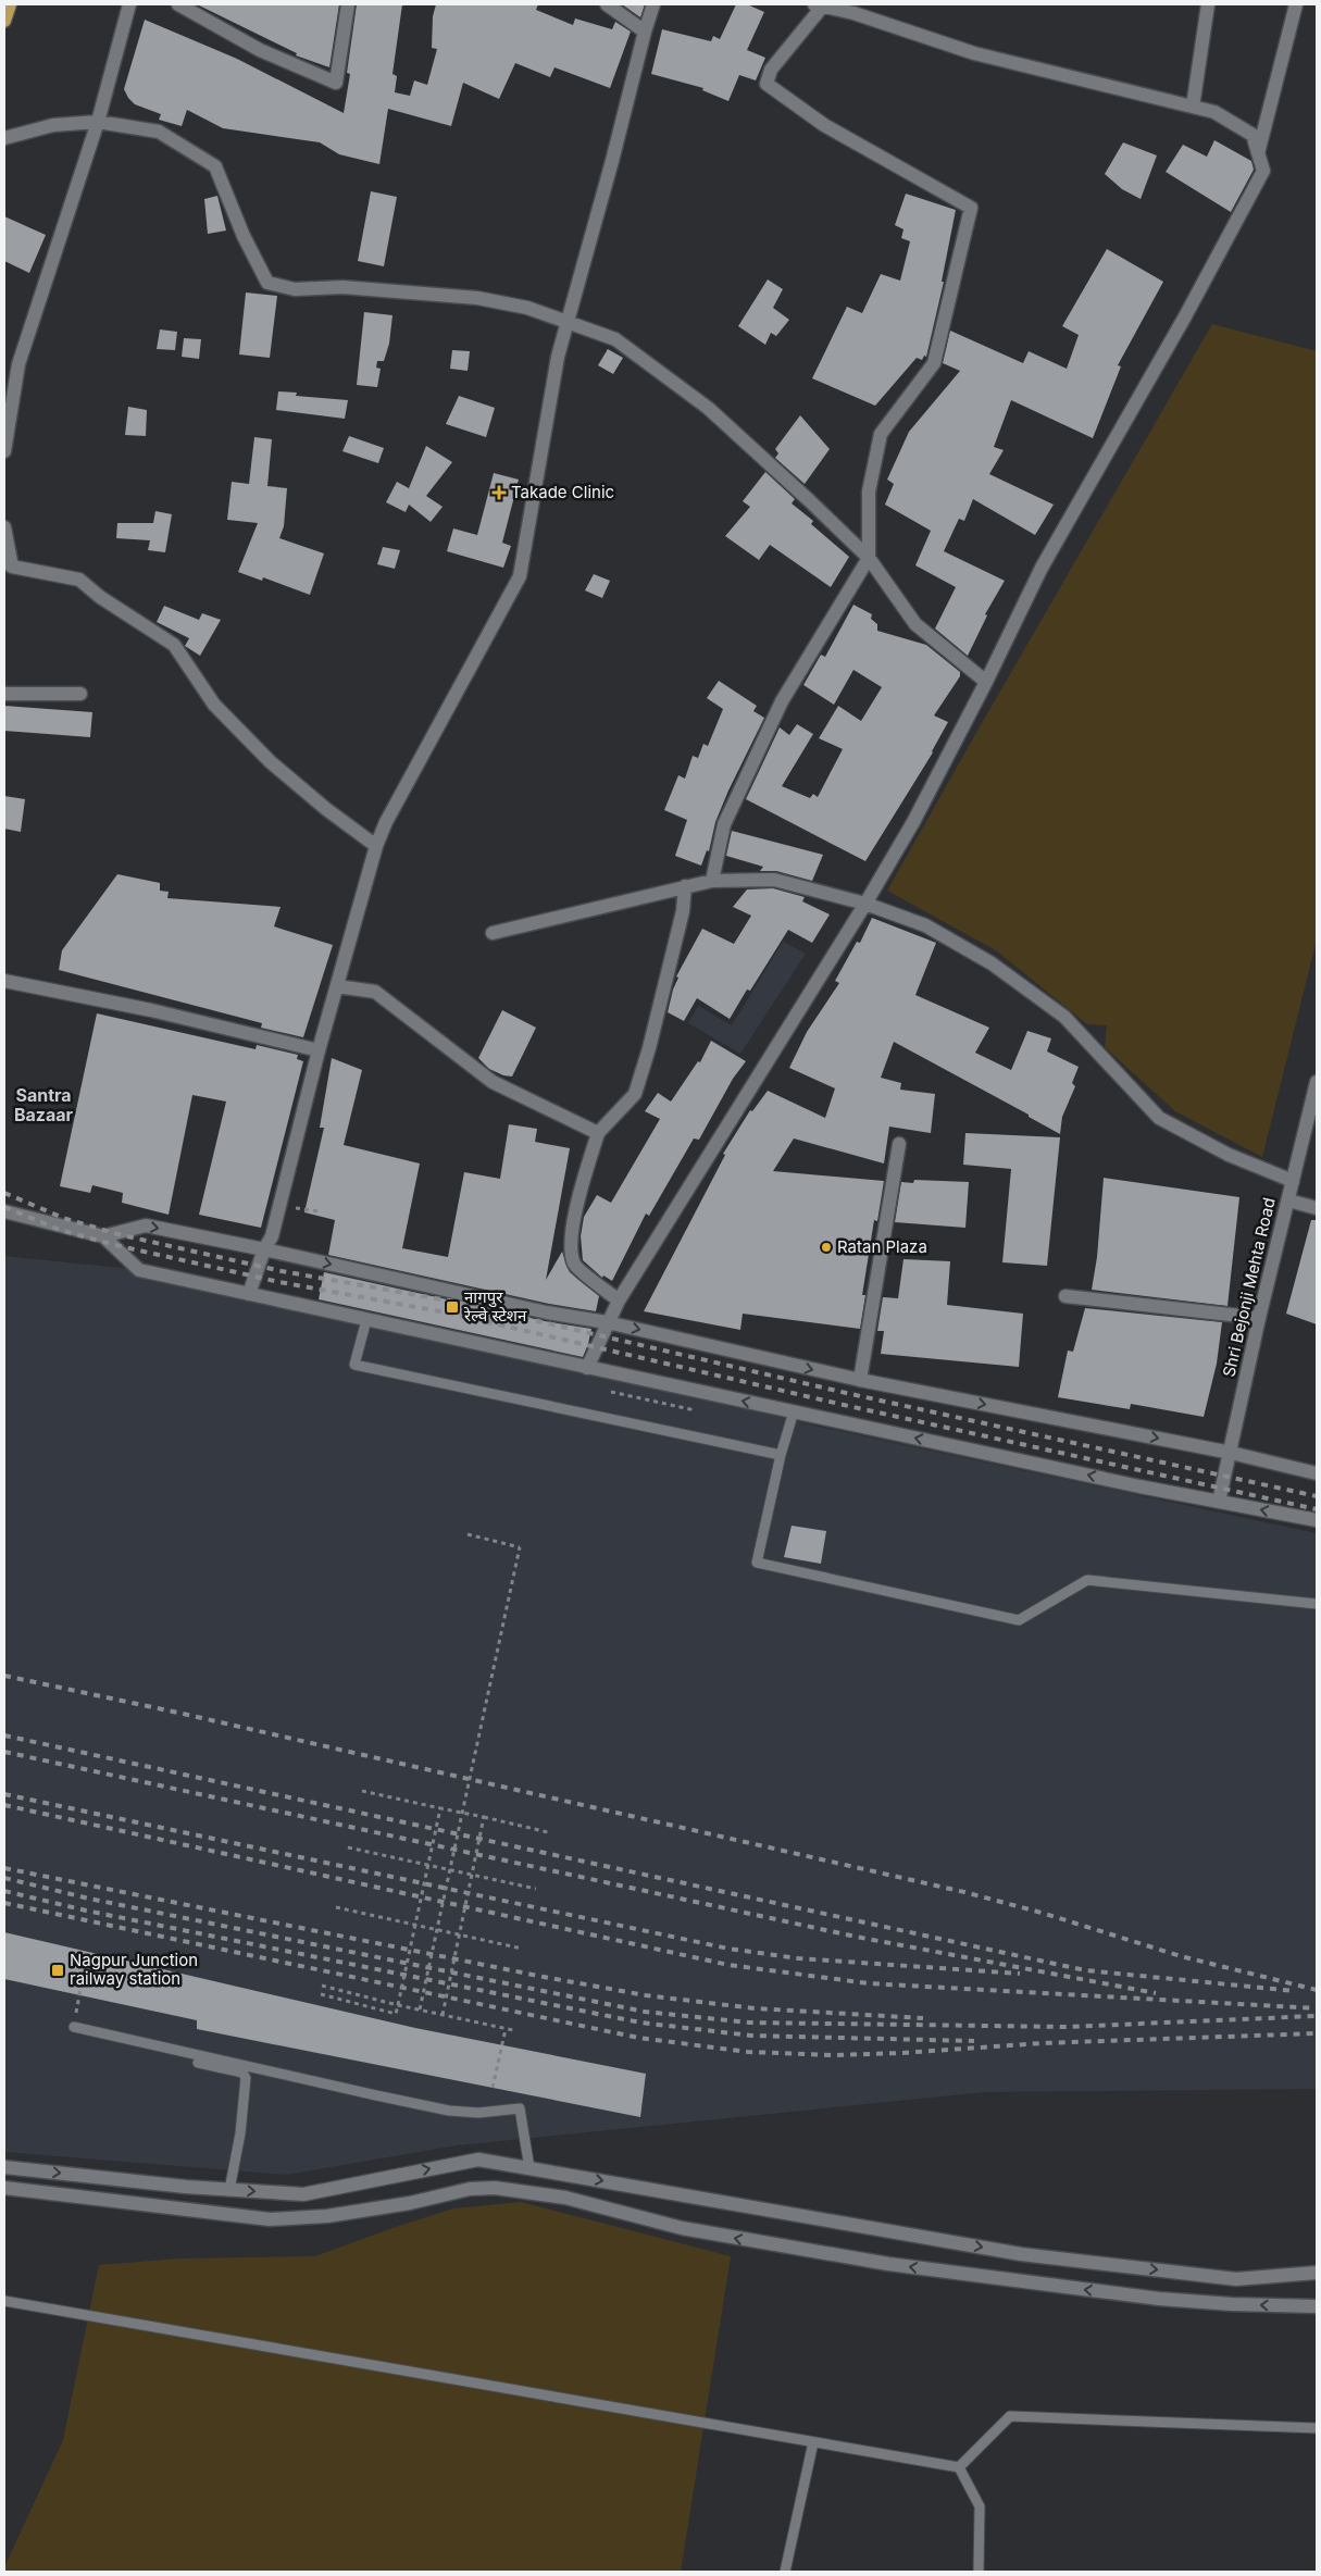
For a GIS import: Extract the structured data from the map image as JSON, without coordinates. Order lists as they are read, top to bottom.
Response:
{
  "streets": {
    "street": ["Shri Bejonji Mehta Road"]
  },
  "districts": ["Santra Bazaar"],
  "places": {
    "health": ["Takade Clinic"],
    "other": ["Ratan Plaza"],
    "transit": ["नागपुर रेल्वे स्टेशन", "Nagpur Junction railway station"]
  }
}
